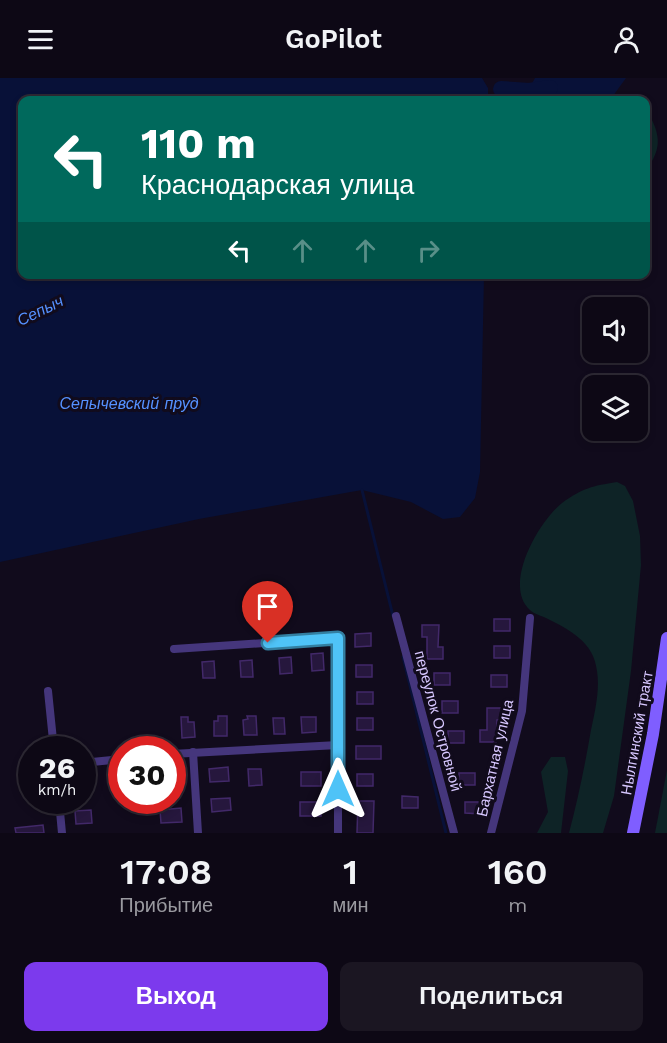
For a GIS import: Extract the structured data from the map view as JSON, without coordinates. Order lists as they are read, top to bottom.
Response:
{
  "streets": {
    "main road": ["Нылгинский тракт"],
    "street": ["переулок Островной", "Бархатная улица"]
  },
  "water": ["Сепыч", "Сепычевский пруд"],
  "page": {
    "header": "GoPilot",
    "turn": ["110 m", "Краснодарская улица"],
    "speed": "26 km/h",
    "limit": "30",
    "eta": [
      "17:08",
      "Прибытие",
      "1",
      "мин",
      "160",
      "m"
    ],
    "buttons": ["Выход", "Поделиться"]
  }
}
